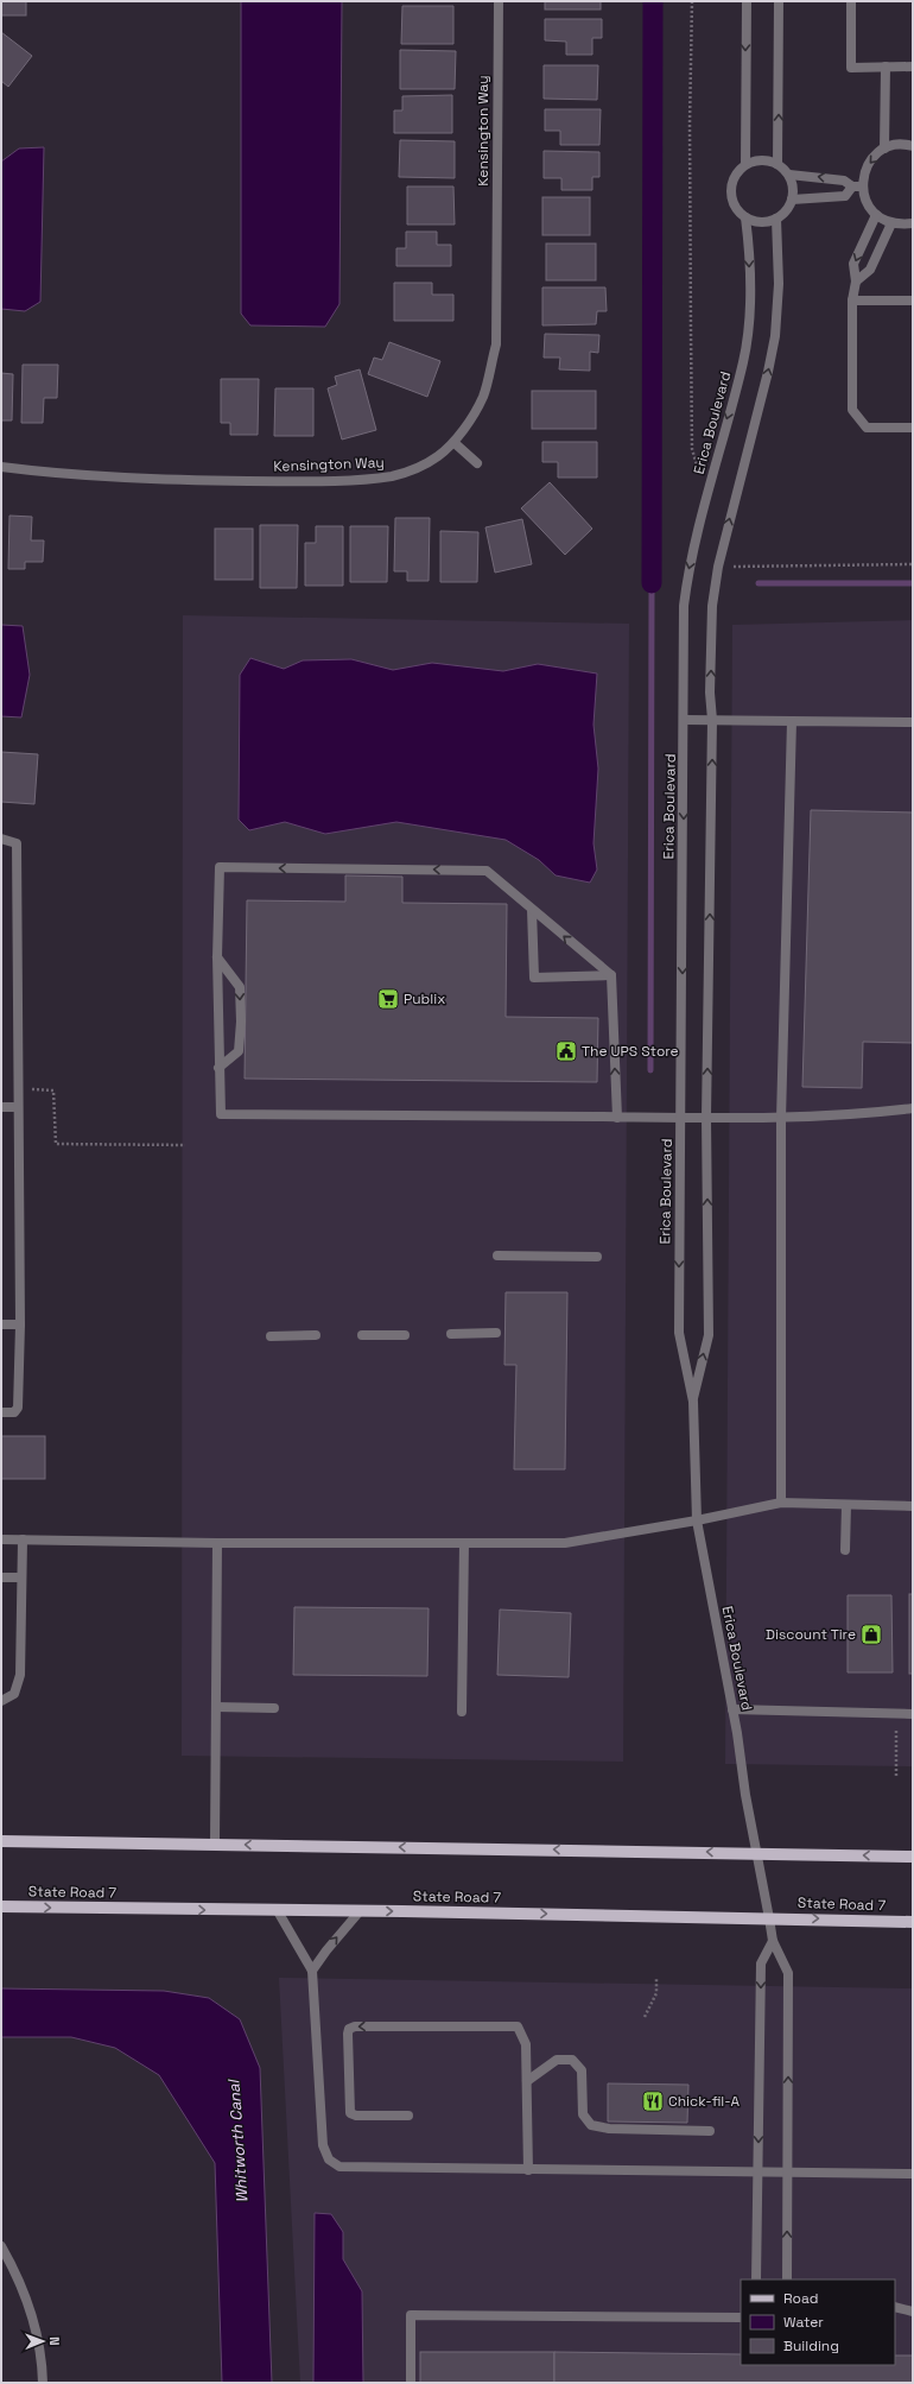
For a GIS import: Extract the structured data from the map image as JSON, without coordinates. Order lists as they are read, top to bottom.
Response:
{
  "streets": {
    "main road": ["State Road 7"],
    "street": ["Kensington Way", "Erica Boulevard"]
  },
  "crossings": [
    ["Erica Boulevard", "State Road 7"]
  ],
  "water": ["Whitworth Canal"],
  "places": {
    "supermarket": ["Publix"],
    "public building": ["The UPS Store"],
    "shop": ["Discount Tire"],
    "restaurant": ["Chick-fil-A"]
  },
  "legend": ["Road", "Water", "Building"],
  "north": "right"
}
